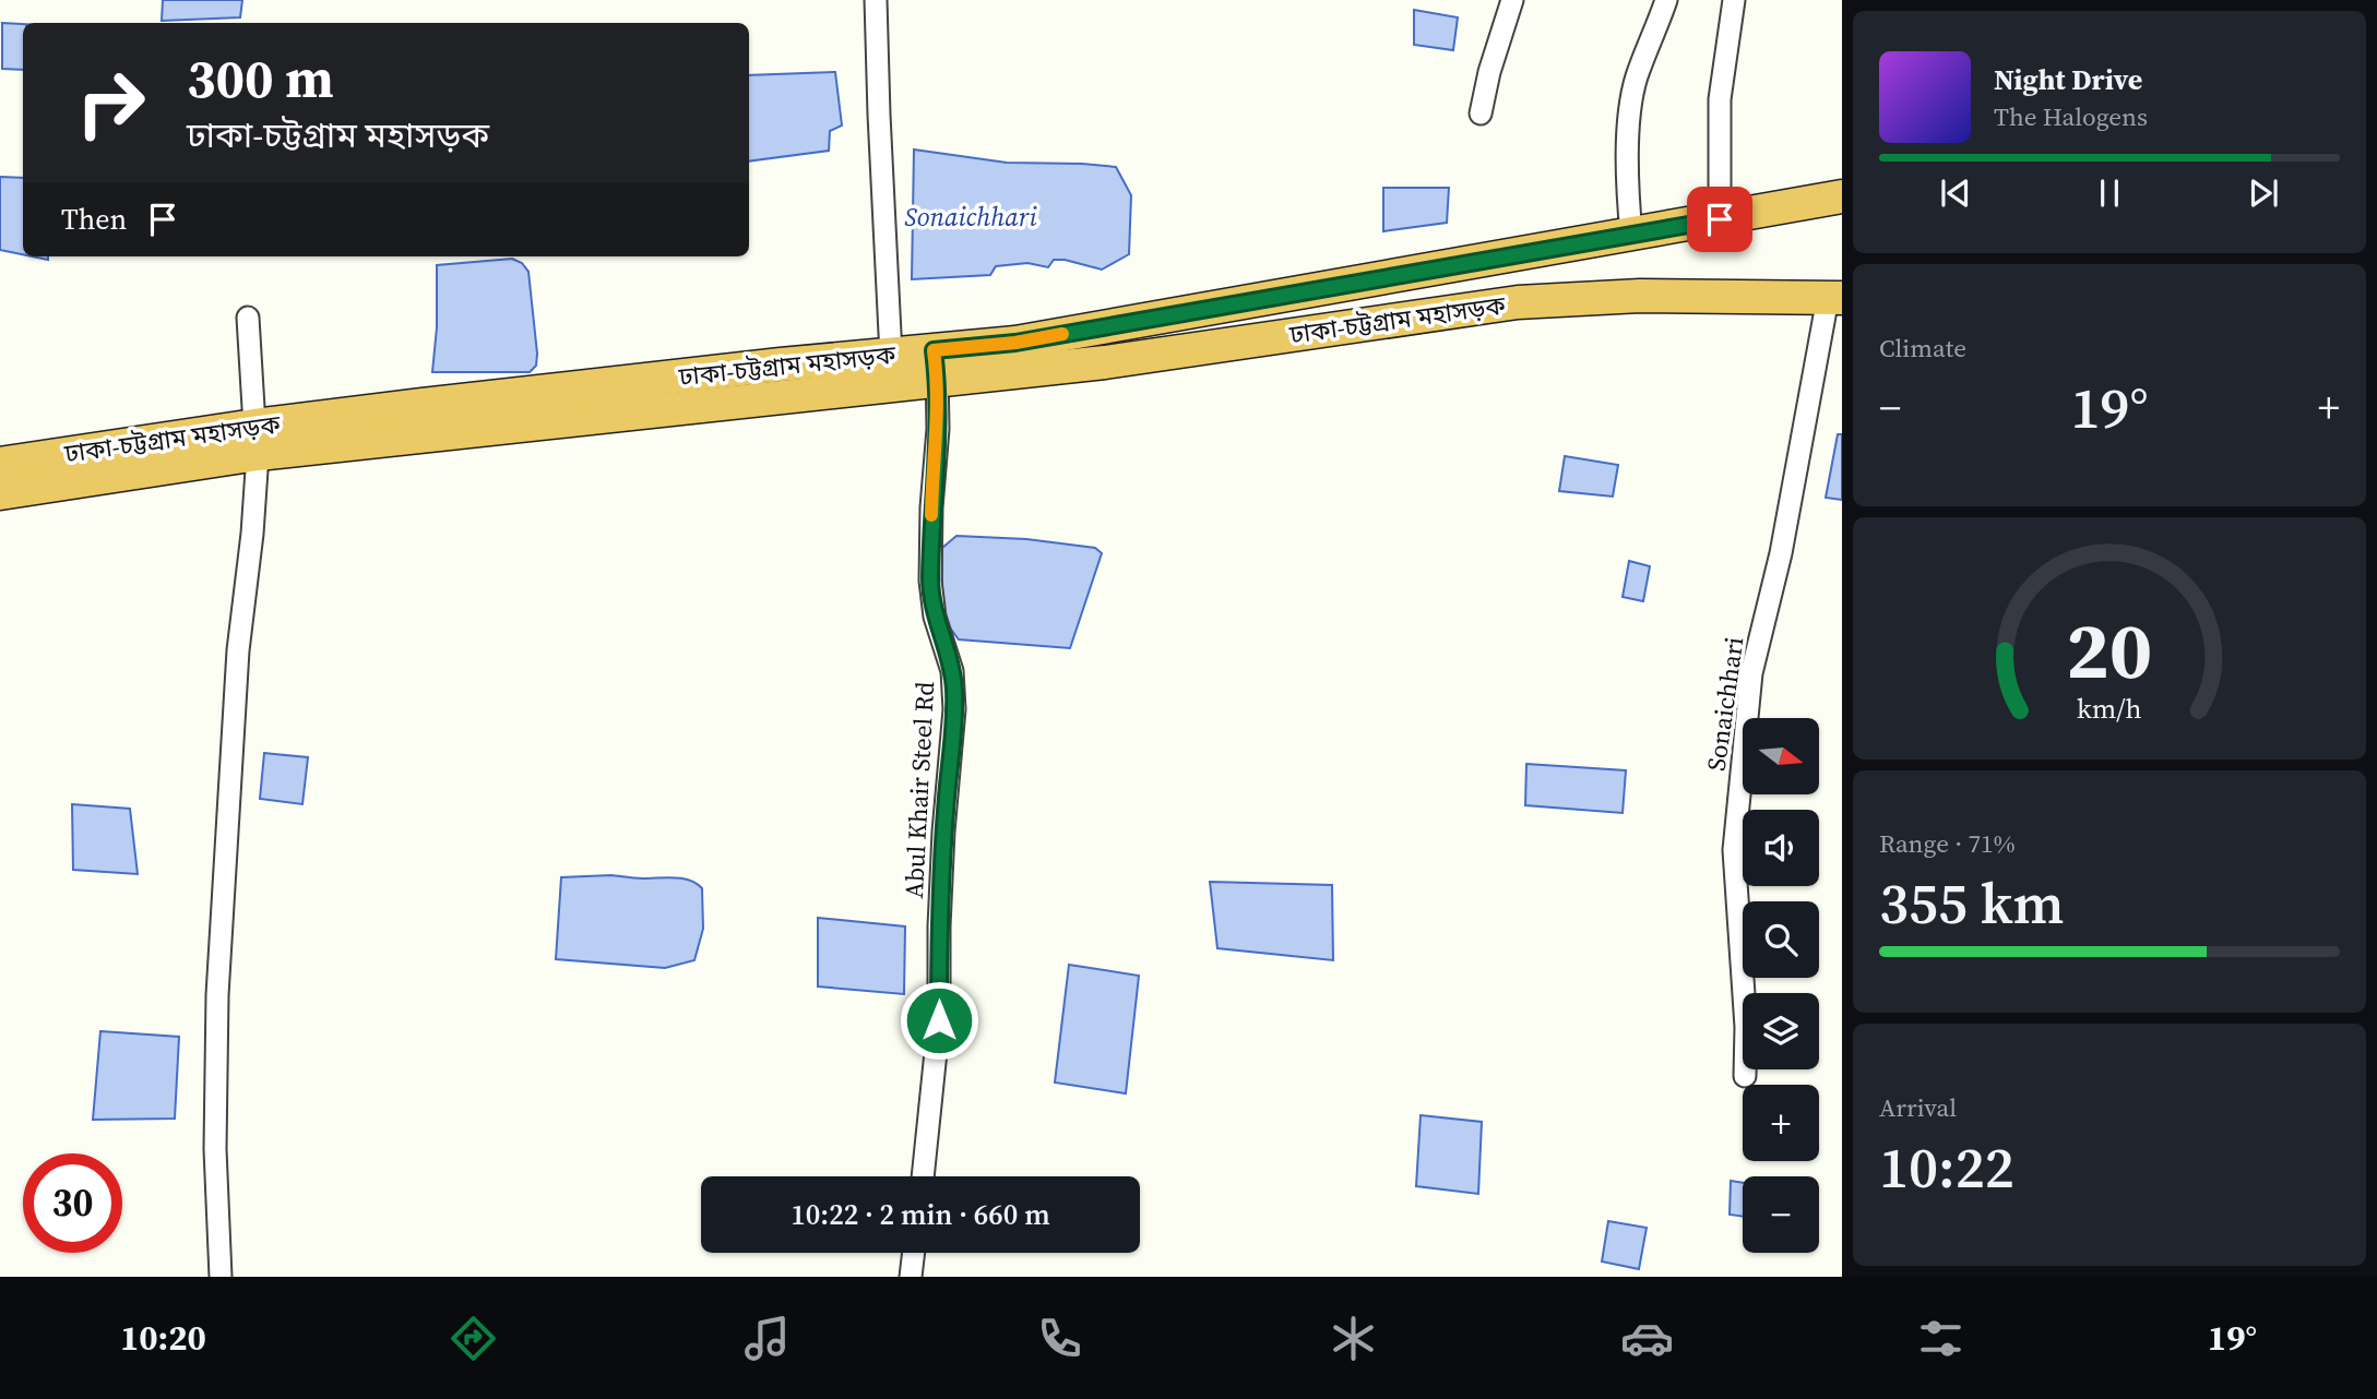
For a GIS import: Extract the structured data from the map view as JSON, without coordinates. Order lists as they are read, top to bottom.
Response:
{
  "streets": {
    "highway": ["ঢাকা-চট্টগ্রাম মহাসড়ক"],
    "street": ["Sonaichhari", "Abul Khair Steel Rd"]
  },
  "crossings": [
    ["ঢাকা-চট্টগ্রাম মহাসড়ক", "Sonaichhari"],
    ["ঢাকা-চট্টগ্রাম মহাসড়ক", "Abul Khair Steel Rd"]
  ],
  "water": ["Sonaichhari"],
  "north": "right",
  "page": {
    "turn": ["300 m", "ঢাকা-চট্টগ্রাম মহাসড়ক"],
    "song": ["Night Drive", "The Halogens"],
    "then": "Then",
    "tile": [
      "Climate",
      ["Range · 71%", "355 km"],
      ["Arrival", "10:22"]
    ],
    "heat": ["−", "19°", "+"],
    "map_buttons": ["+", "−"],
    "limit": "30",
    "trip": "10:22 · 2 min · 660 m",
    "tabs": ["10:20", "19°"],
    "gauge": ["20", "km/h"]
  }
}
